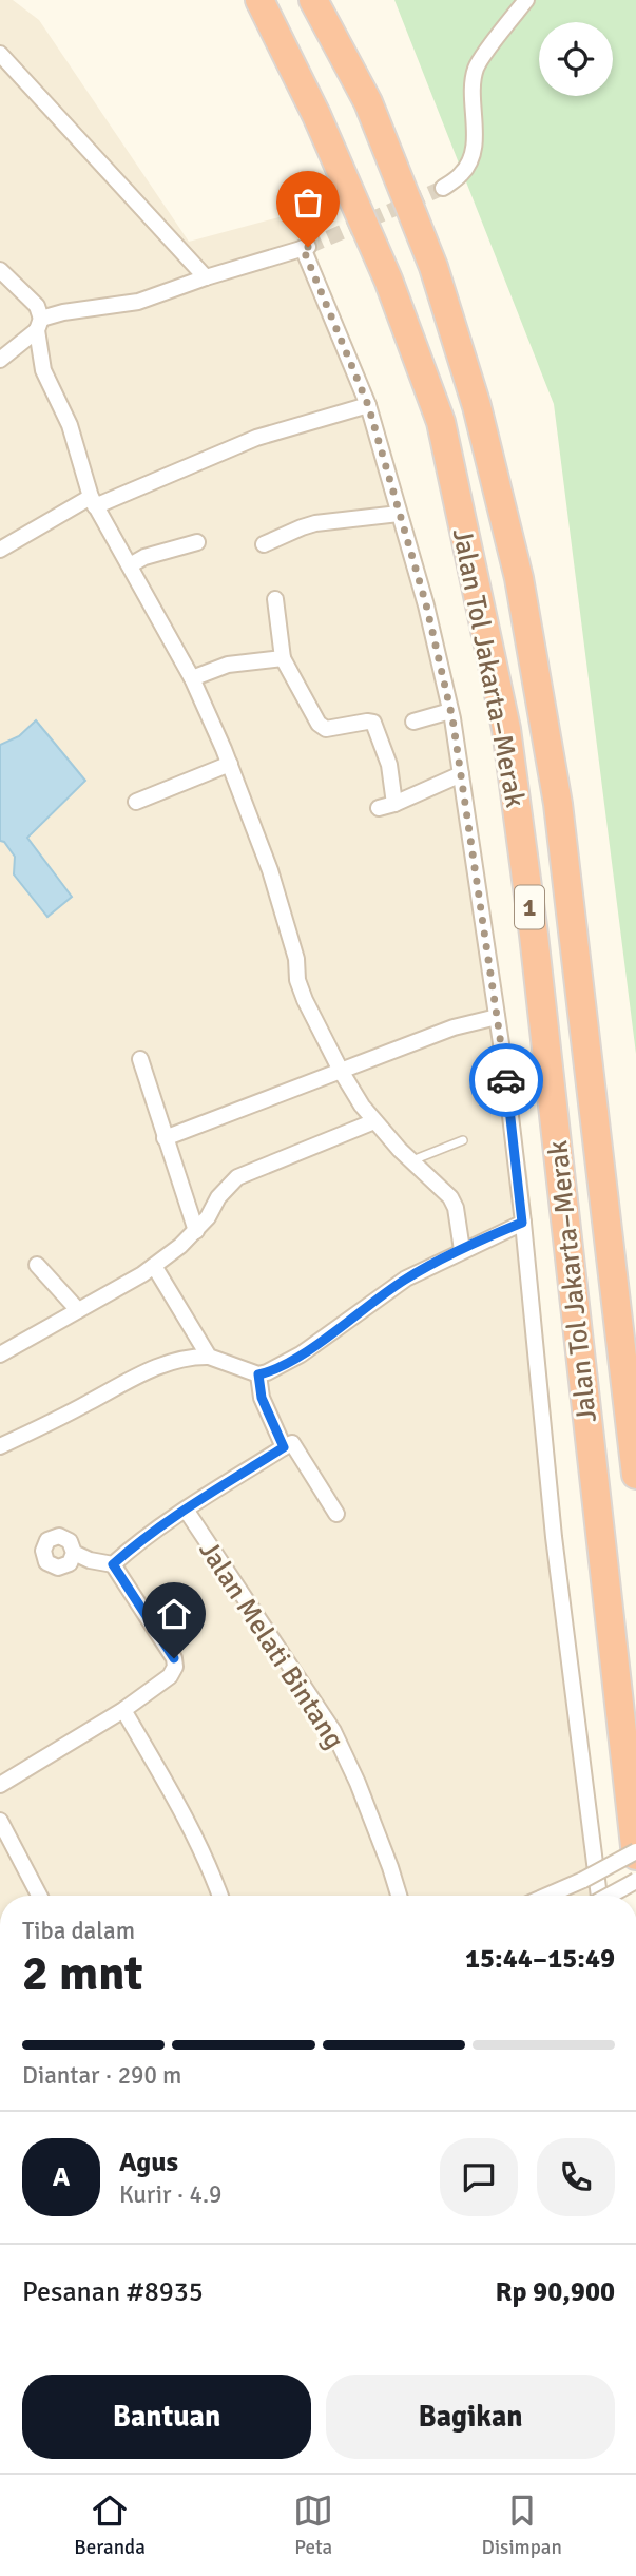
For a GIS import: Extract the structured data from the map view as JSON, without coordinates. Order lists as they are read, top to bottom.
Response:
{
  "streets": {
    "highway": ["Jalan Tol Jakarta–Merak", "1"],
    "street": ["Jalan Melati Bintang"]
  },
  "page": {
    "heading": ["2 mnt", "Tiba dalam", "15:44–15:49"],
    "panel": [
      "Agus",
      "Kurir · 4.9",
      "Pesanan #8935",
      "Rp 90,900"
    ],
    "bar": "Diantar · 290 m",
    "round": "A",
    "buttons": ["Bantuan", "Bagikan"],
    "tabs": ["Beranda", "Peta", "Disimpan"]
  }
}
